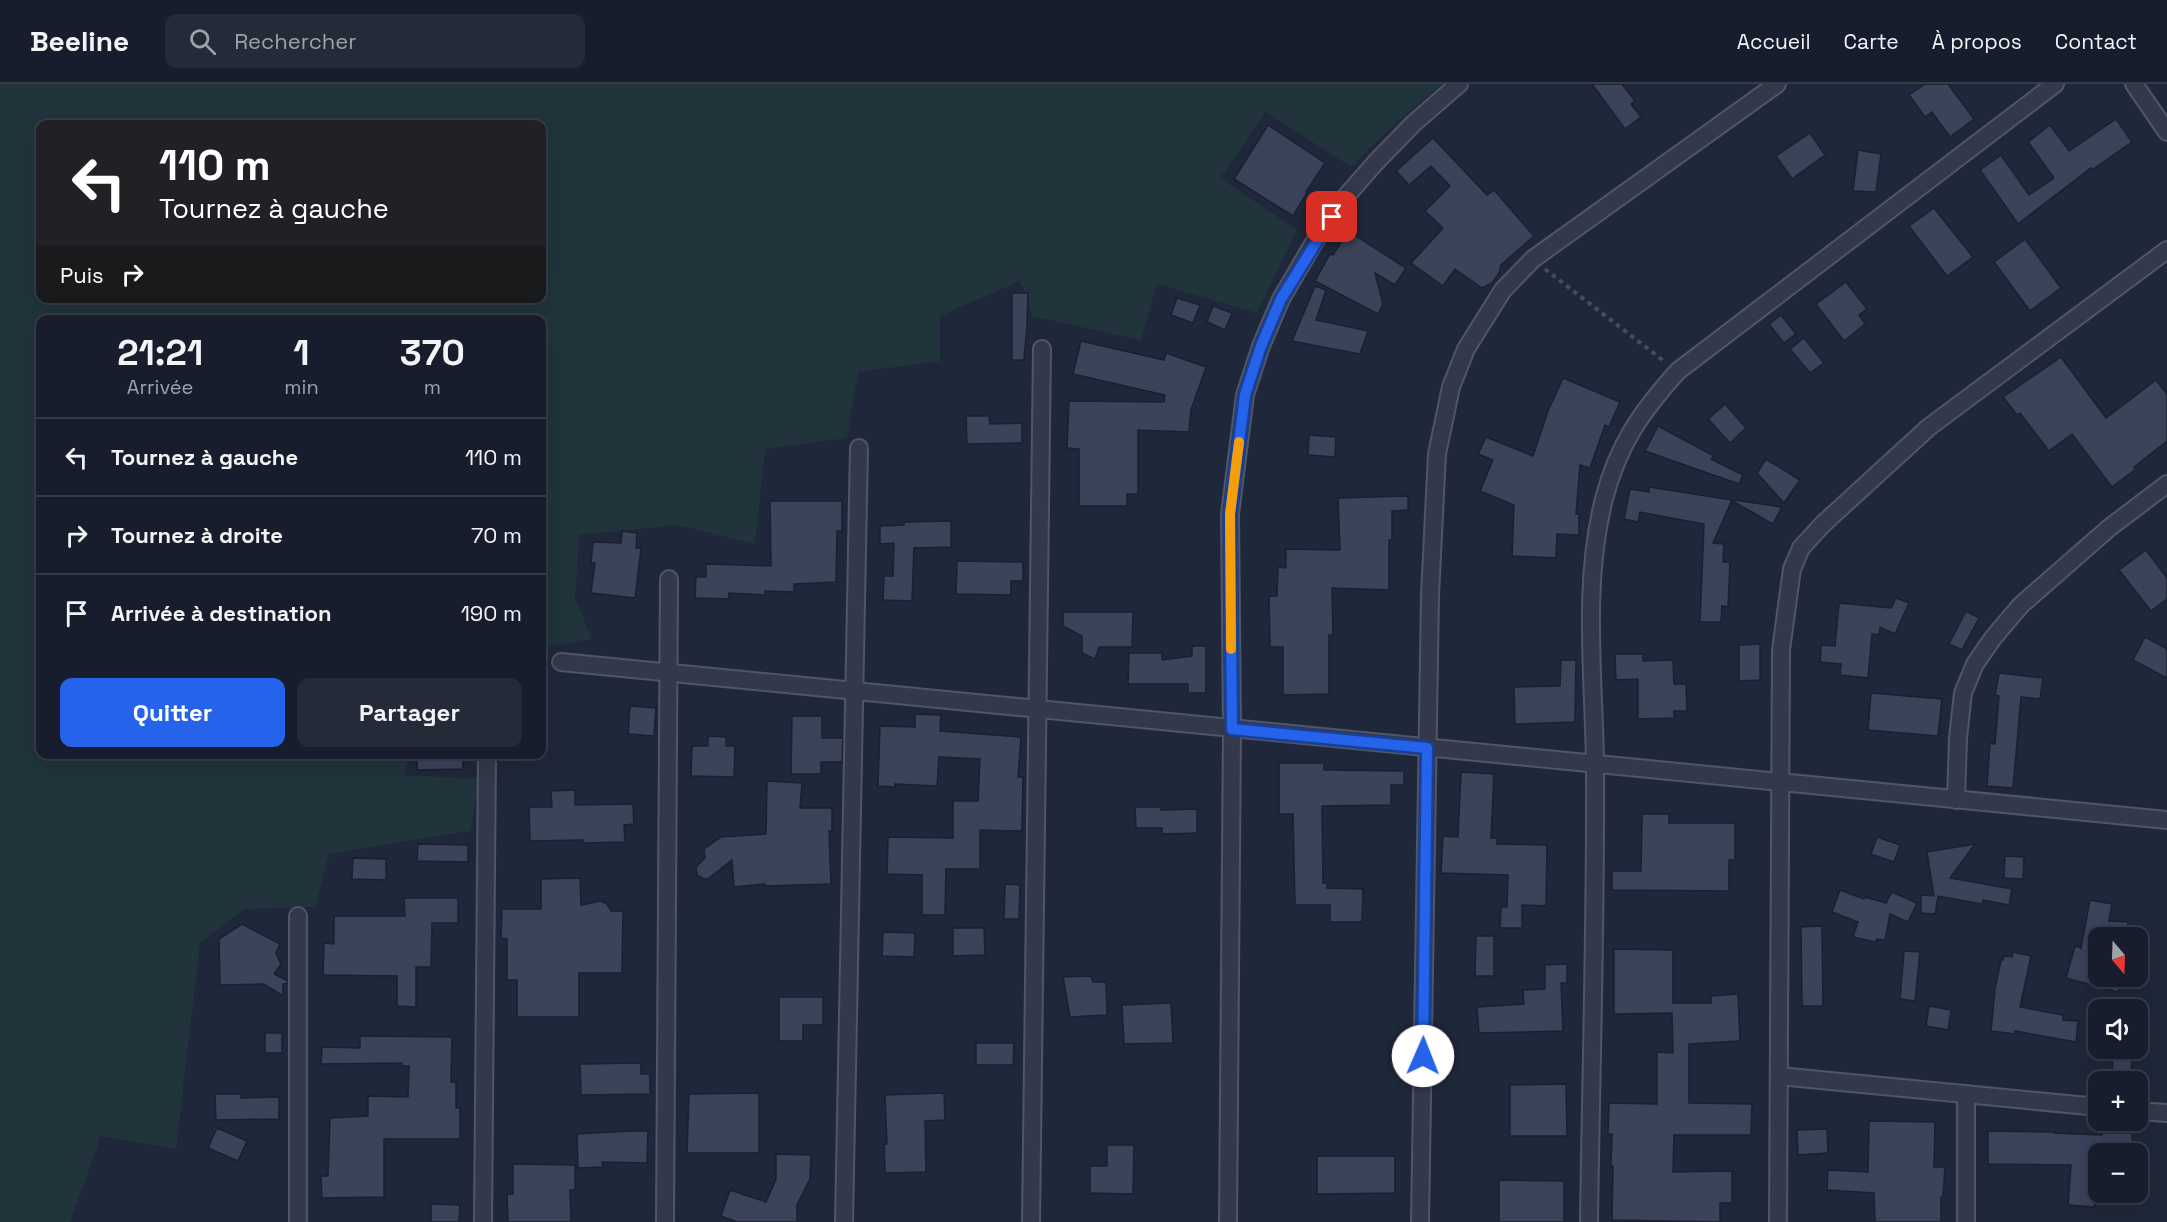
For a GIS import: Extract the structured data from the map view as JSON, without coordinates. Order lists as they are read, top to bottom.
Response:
{
  "north": "bottom",
  "page": {
    "header": "Beeline",
    "search": "Rechercher",
    "nav": [
      "Accueil",
      "Carte",
      "À propos",
      "Contact"
    ],
    "turn": ["110 m", "Tournez à gauche"],
    "then": "Puis",
    "eta": [
      "21:21",
      "Arrivée",
      "1",
      "min",
      "370",
      "m"
    ],
    "list": [
      {
        "name": "Tournez à gauche",
        "value": "110 m"
      },
      {
        "name": "Tournez à droite",
        "value": "70 m"
      },
      {
        "name": "Arrivée à destination",
        "value": "190 m"
      }
    ],
    "buttons": ["Quitter", "Partager"],
    "map_buttons": ["+", "−"]
  }
}
